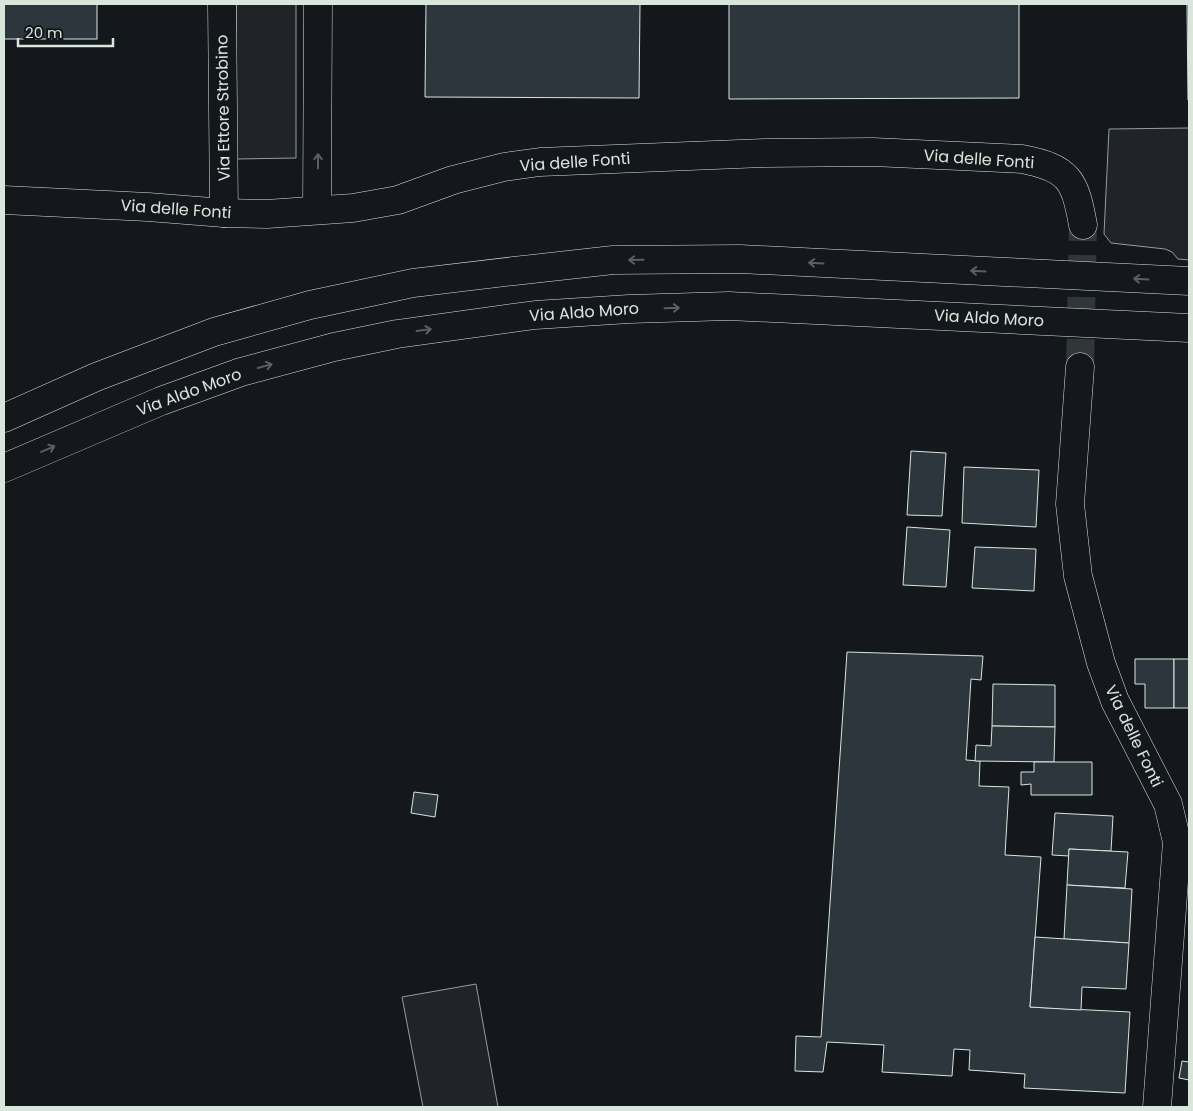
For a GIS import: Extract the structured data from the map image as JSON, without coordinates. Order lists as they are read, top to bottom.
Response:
{
  "streets": {
    "street": ["Via Ettore Strobino", "Via delle Fonti", "Via Aldo Moro"]
  },
  "crossings": [
    ["Via Ettore Strobino", "Via delle Fonti"]
  ],
  "scale_bar": "20 m"
}
